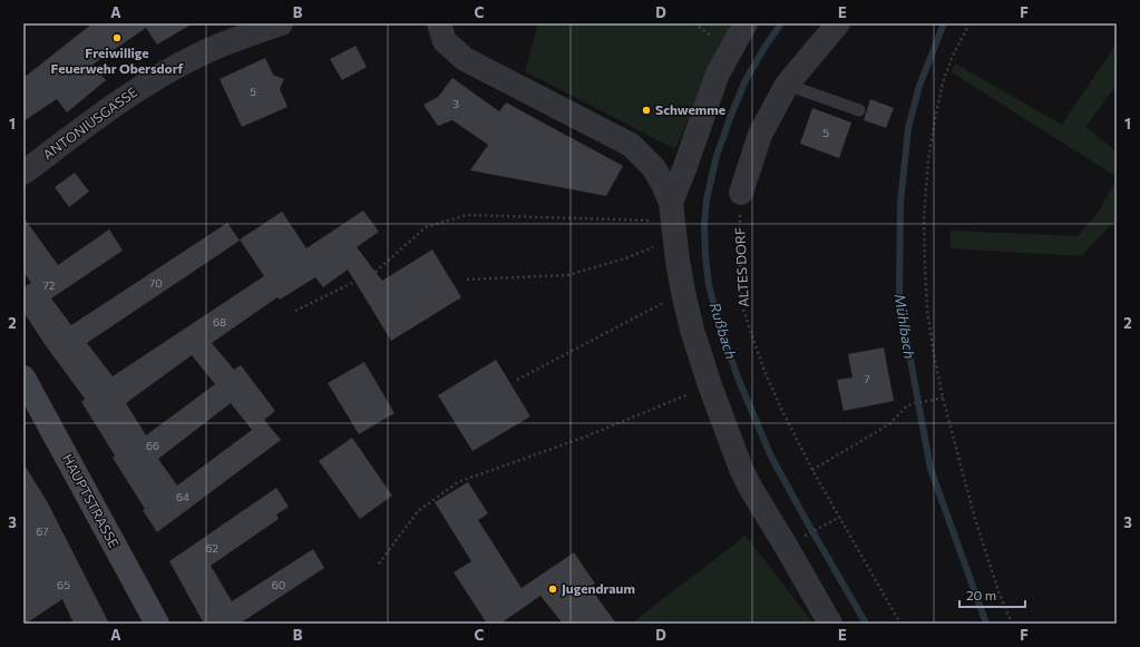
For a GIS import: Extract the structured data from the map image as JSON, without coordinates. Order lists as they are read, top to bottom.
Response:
{
  "streets": {
    "main road": ["HAUPTSTRASSE"],
    "street": ["ANTONIUSGASSE"],
    "path": ["ALTES DORF"]
  },
  "water": ["Mühlbach", "Rußbach"],
  "places": ["Freiwillige Feuerwehr Obersdorf", "Schwemme", "Jugendraum"],
  "house_numbers": [
    "5",
    "3",
    "5",
    "70",
    "72",
    "68",
    "7",
    "66",
    "64",
    "67",
    "62",
    "65",
    "60"
  ],
  "scale_bar": "20 m",
  "grid": {
    "columns": [
      "A",
      "B",
      "C",
      "D",
      "E",
      "F"
    ],
    "rows": ["1", "2", "3"]
  }
}
